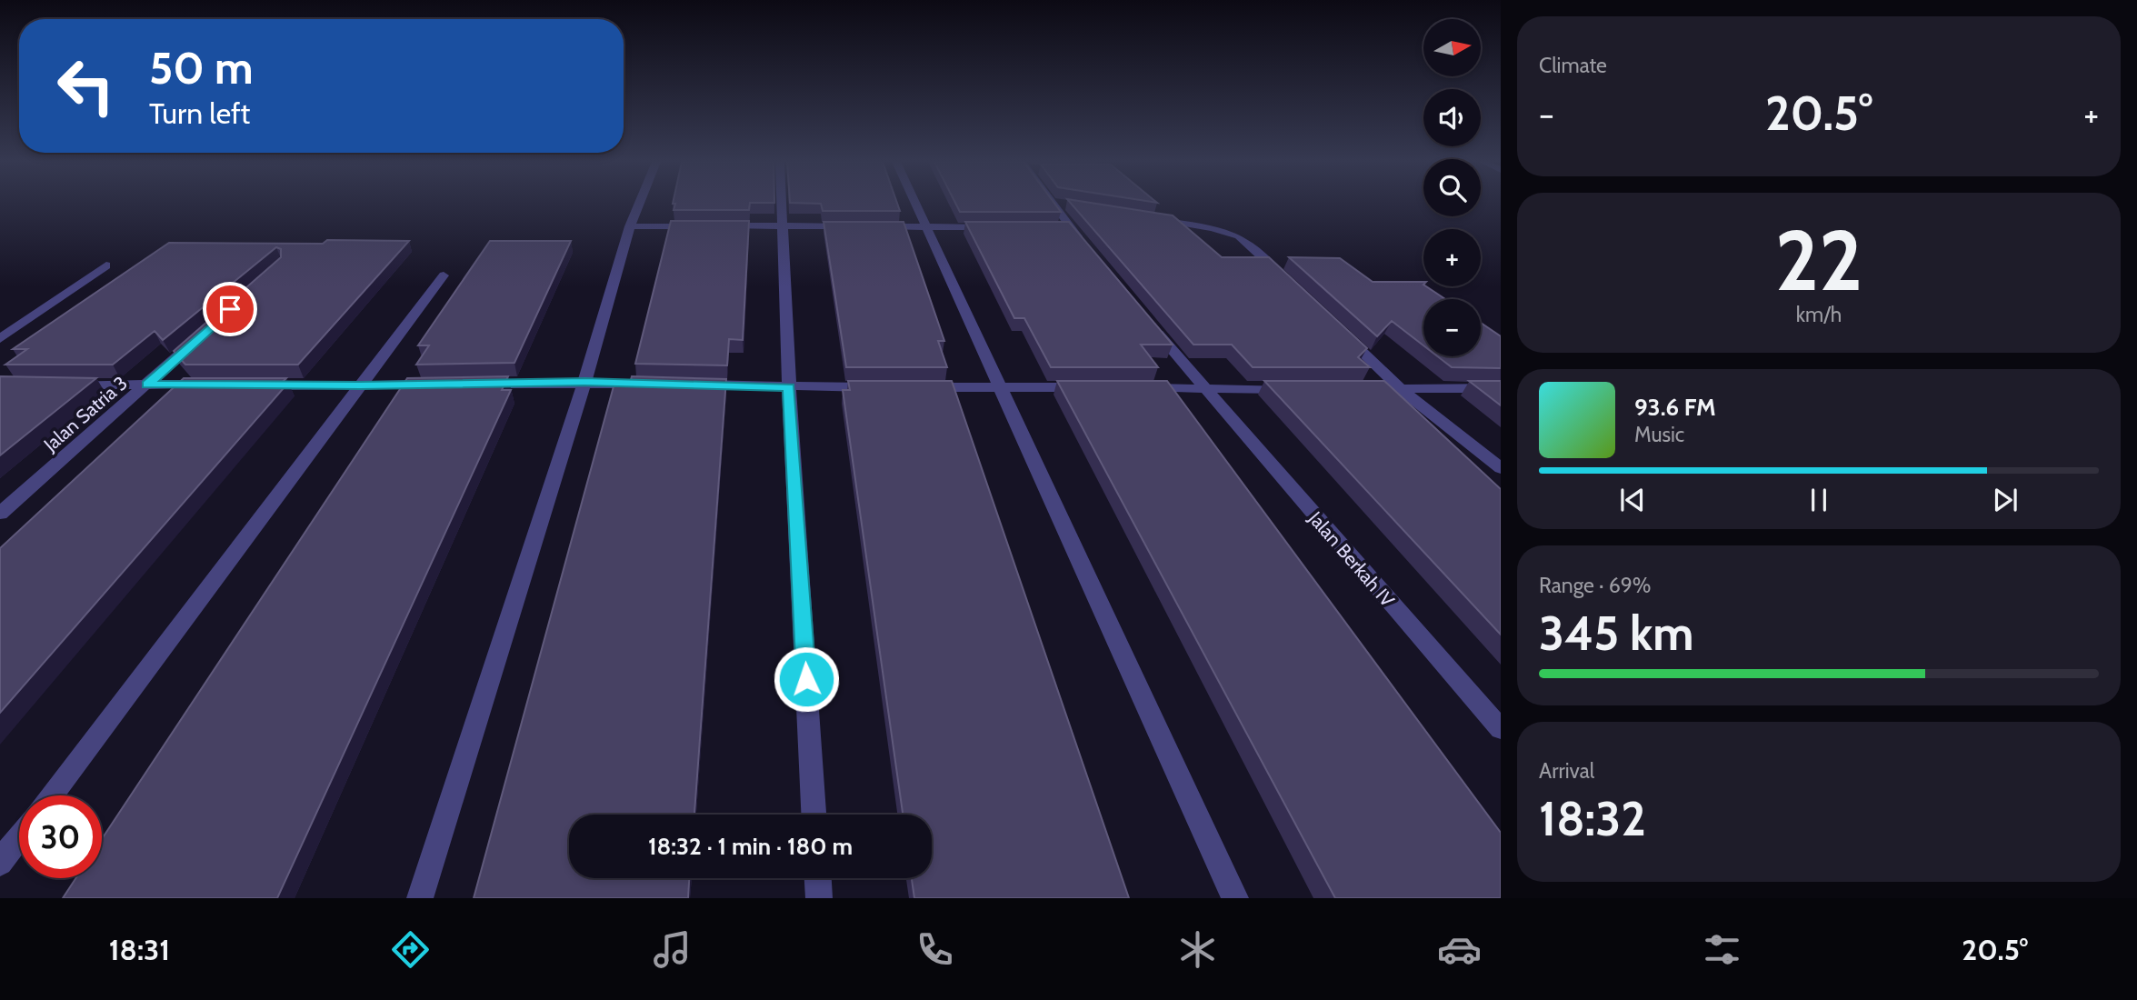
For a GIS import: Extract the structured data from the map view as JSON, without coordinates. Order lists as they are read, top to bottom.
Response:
{
  "streets": {
    "street": ["Jalan Satria 3", "Jalan Berkah IV"]
  },
  "north": "right",
  "page": {
    "tile": [
      "Climate",
      ["22", "km/h"],
      ["Range · 69%", "345 km"],
      ["Arrival", "18:32"]
    ],
    "map_buttons": ["+", "−"],
    "turn": ["50 m", "Turn left"],
    "heat": ["−", "20.5°", "+"],
    "song": ["93.6 FM", "Music"],
    "limit": "30",
    "trip": "18:32 · 1 min · 180 m",
    "tabs": ["18:31", "20.5°"]
  }
}
